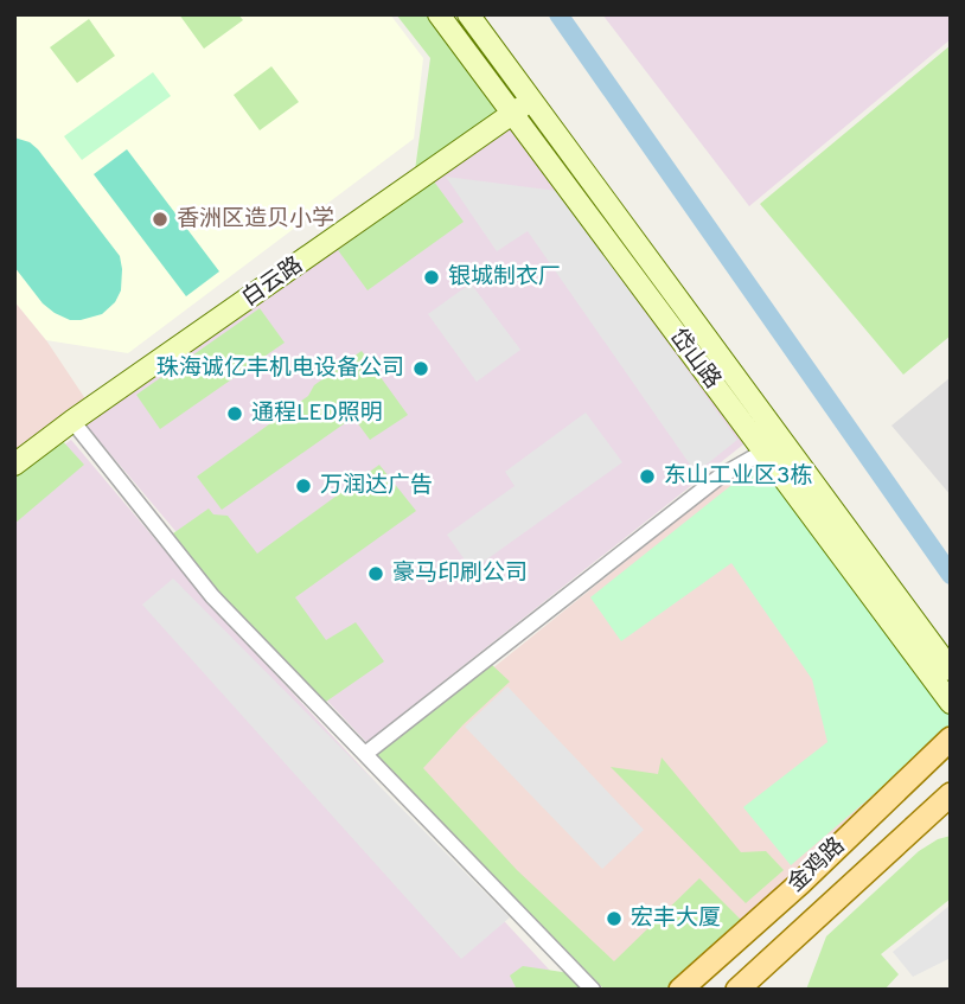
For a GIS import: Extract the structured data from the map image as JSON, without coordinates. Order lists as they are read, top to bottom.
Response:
{
  "streets": {
    "main road": ["金鸡路"],
    "street": ["白云路", "岱山路"]
  },
  "crossings": [
    ["白云路", "岱山路"]
  ],
  "places": [
    "香洲区造贝小学",
    "银城制衣厂",
    "珠海诚亿丰机电设备公司",
    "通程LED照明",
    "东山工业区3栋",
    "万润达广告",
    "豪马印刷公司",
    "宏丰大厦"
  ]
}
